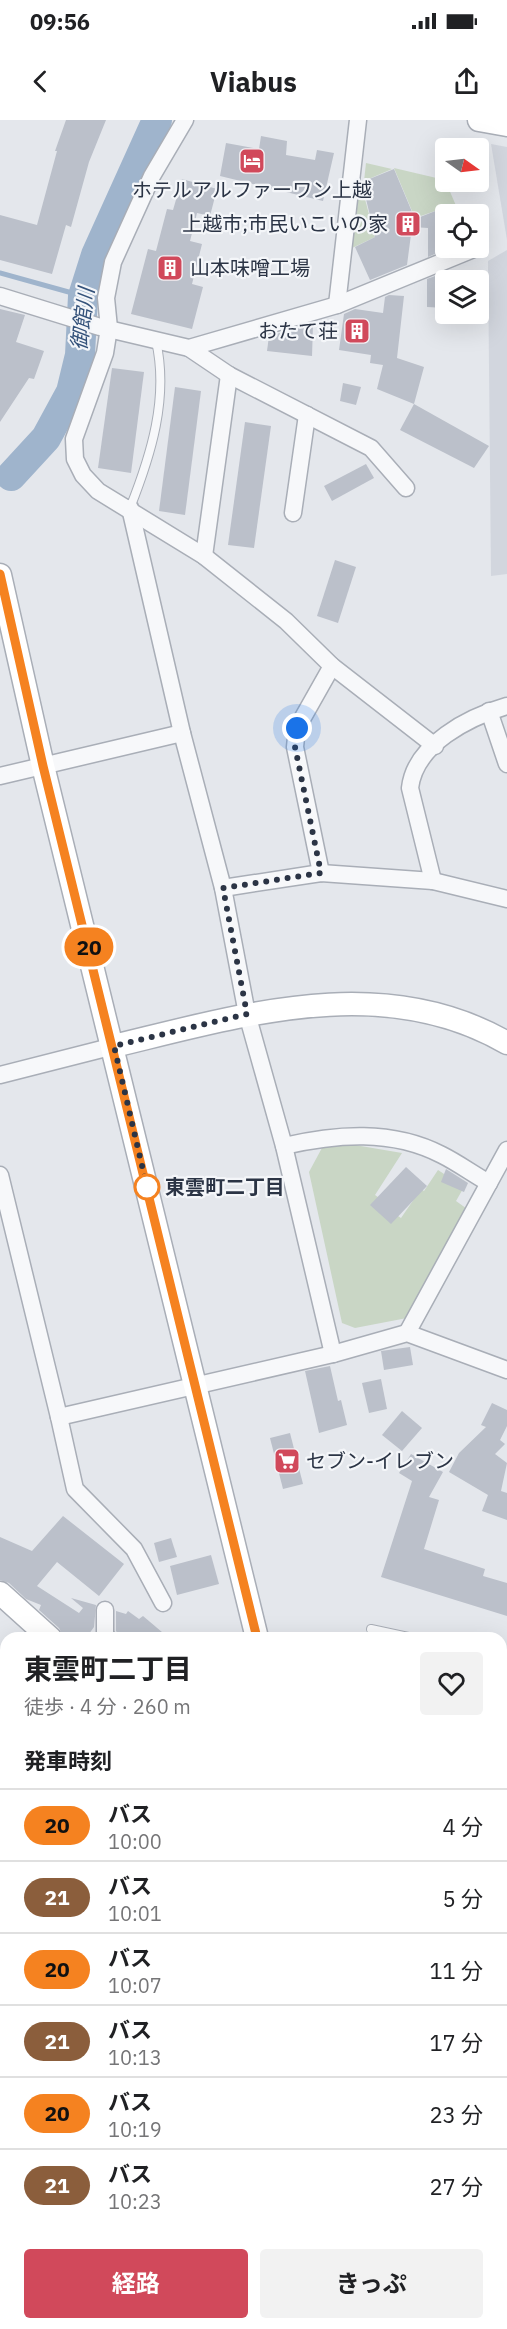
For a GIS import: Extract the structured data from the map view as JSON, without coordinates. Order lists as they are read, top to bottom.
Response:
{
  "water": ["御館川"],
  "places": {
    "hotel": ["ホテルアルファーワン上越"],
    "building": ["上越市;市民いこいの家", "山本味噌工場", "おたて荘"],
    "other": ["東雲町二丁目"],
    "supermarket": ["セブン-イレブン"]
  },
  "lines": ["bus line 20"],
  "north": "right",
  "page": {
    "status": "09:56",
    "header": "Viabus",
    "on_map": "20",
    "heading": [
      ["東雲町二丁目", "徒歩 · 4 分 · 260 m"],
      "発車時刻"
    ],
    "list": [
      {
        "mark": "20",
        "name": "バス",
        "note": "10:00",
        "value": "4 分"
      },
      {
        "mark": "21",
        "name": "バス",
        "note": "10:01",
        "value": "5 分"
      },
      {
        "mark": "20",
        "name": "バス",
        "note": "10:07",
        "value": "11 分"
      },
      {
        "mark": "21",
        "name": "バス",
        "note": "10:13",
        "value": "17 分"
      },
      {
        "mark": "20",
        "name": "バス",
        "note": "10:19",
        "value": "23 分"
      },
      {
        "mark": "21",
        "name": "バス",
        "note": "10:23",
        "value": "27 分"
      }
    ],
    "buttons": ["経路", "きっぷ"]
  }
}
